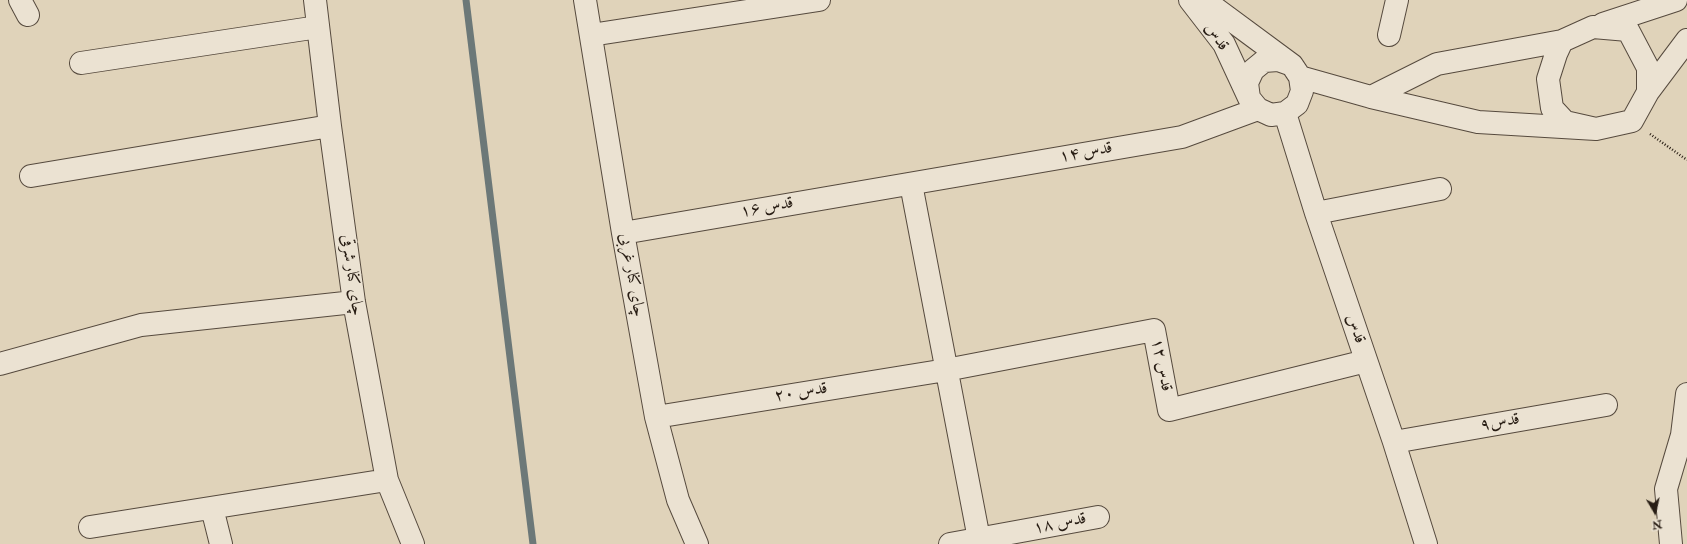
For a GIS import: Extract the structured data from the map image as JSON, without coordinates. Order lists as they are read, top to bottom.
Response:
{
  "streets": {
    "street": [
      "قدس",
      "قدس ۱۴",
      "قدس ۱۶",
      "چای کنار شرقی",
      "چای کنار غربی",
      "قدس ۱۲",
      "قدس ۲۰",
      "قدس۹",
      "قدس ۱۸"
    ]
  },
  "crossings": [
    ["قدس", "قدس ۱۴"],
    ["قدس", "قدس ۱۲"],
    ["قدس", "قدس۹"],
    ["قدس ۱۴", "قدس ۱۶"],
    ["قدس ۱۶", "چای کنار غربی"],
    ["چای کنار غربی", "قدس ۲۰"],
    ["قدس ۱۲", "قدس ۲۰"]
  ],
  "north": "bottom"
}
